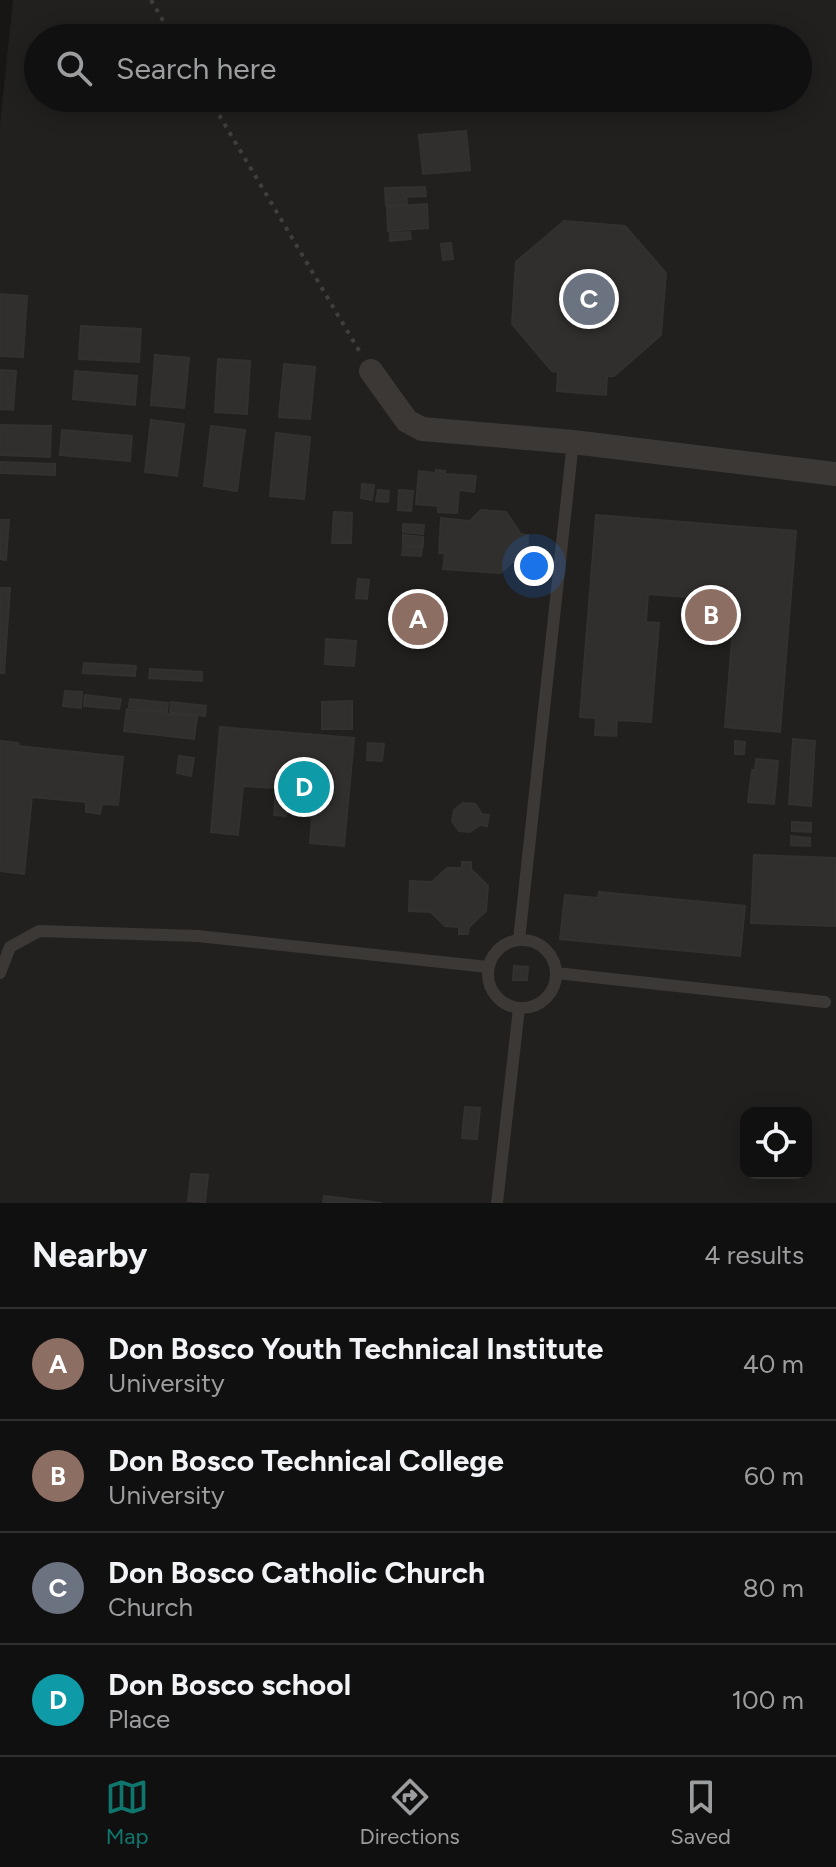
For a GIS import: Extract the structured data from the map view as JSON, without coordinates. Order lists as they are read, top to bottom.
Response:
{
  "page": {
    "search": "Search here",
    "pins": [
      "C",
      "B",
      "A",
      "D"
    ],
    "heading": ["Nearby", "4 results"],
    "list": [
      {
        "mark": "A",
        "name": "Don Bosco Youth Technical Institute",
        "note": "University",
        "value": "40 m"
      },
      {
        "mark": "B",
        "name": "Don Bosco Technical College",
        "note": "University",
        "value": "60 m"
      },
      {
        "mark": "C",
        "name": "Don Bosco Catholic Church",
        "note": "Church",
        "value": "80 m"
      },
      {
        "mark": "D",
        "name": "Don Bosco school",
        "note": "Place",
        "value": "100 m"
      }
    ],
    "nav": ["Map", "Directions", "Saved"]
  }
}
